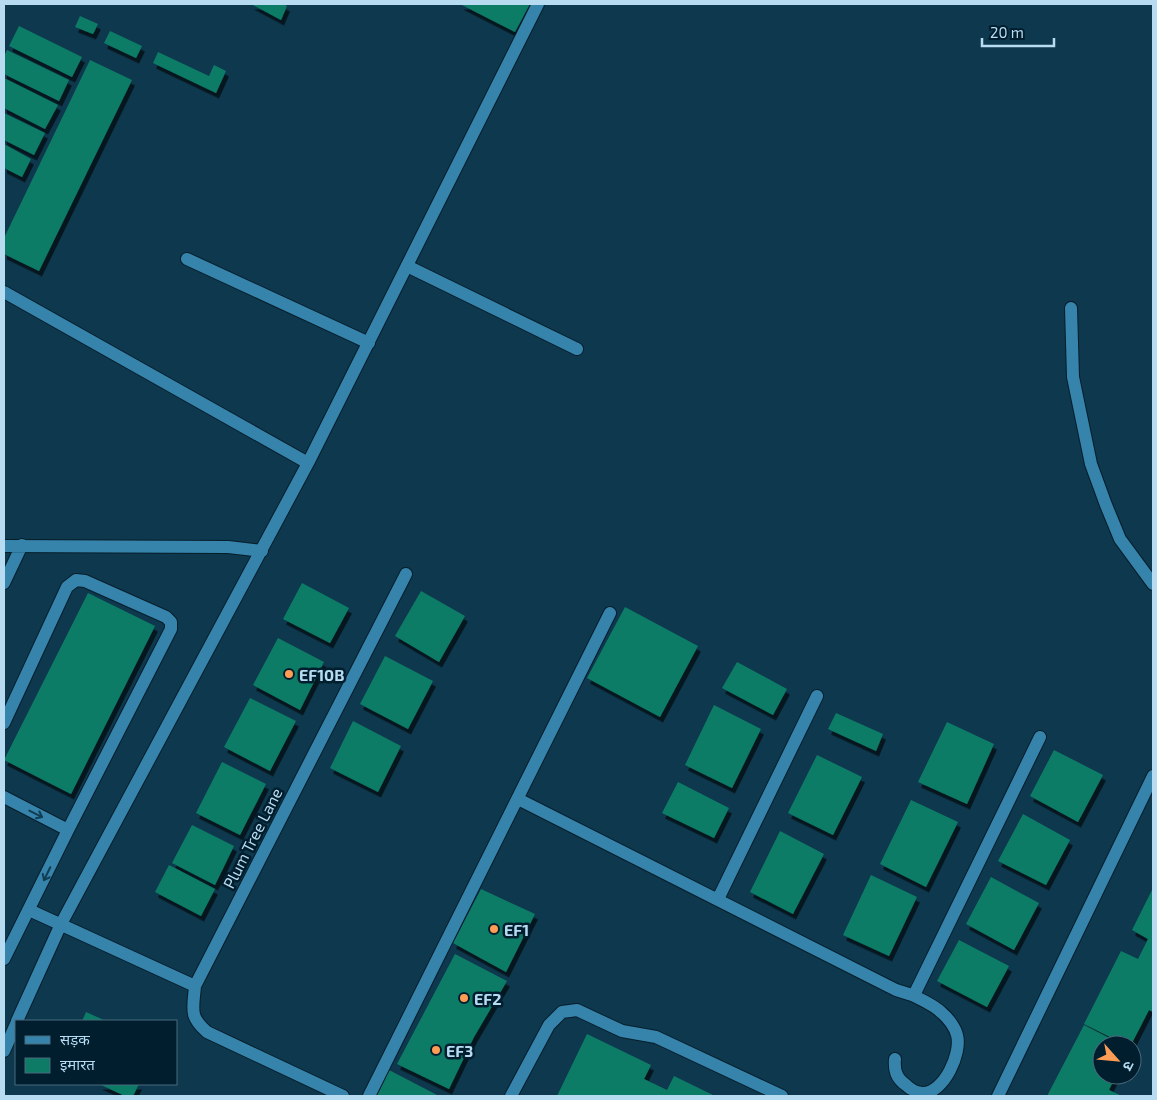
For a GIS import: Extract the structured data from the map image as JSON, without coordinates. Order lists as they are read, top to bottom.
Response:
{
  "streets": {
    "street": ["Plum Tree Lane"]
  },
  "places": [
    "EF10B",
    "EF1",
    "EF2",
    "EF3"
  ],
  "legend": ["सड़क", "इमारत"],
  "scale_bar": "20 m",
  "north": "bottom right"
}
